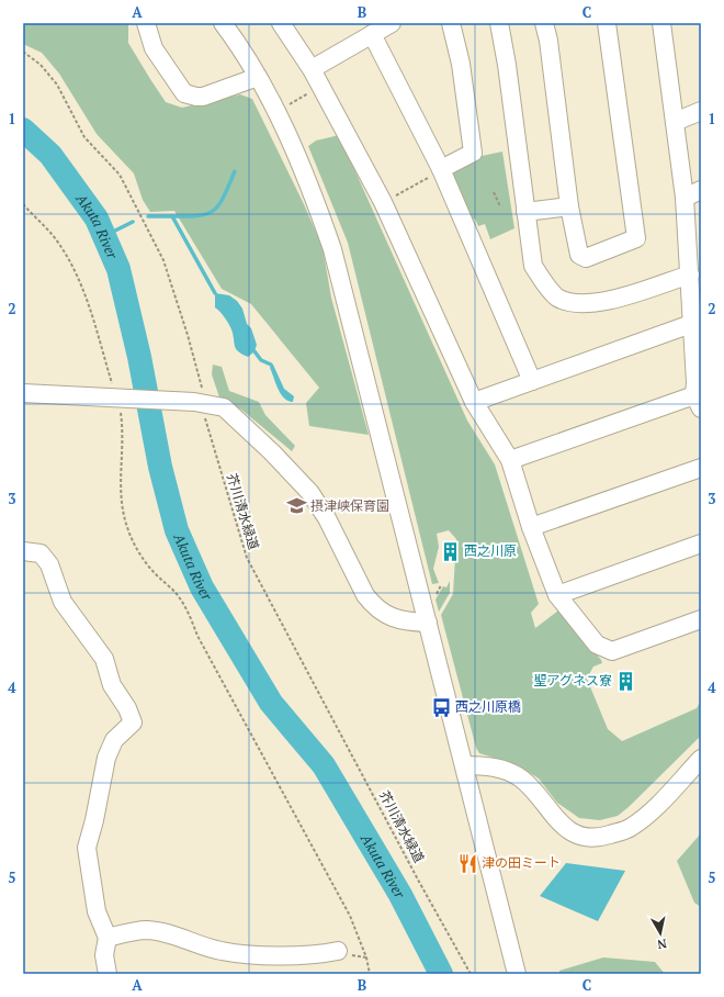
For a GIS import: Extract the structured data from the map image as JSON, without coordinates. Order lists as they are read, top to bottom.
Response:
{
  "streets": {
    "path": ["芥川清水緑道"]
  },
  "water": ["Akuta River"],
  "places": {
    "school or university": ["摂津峡保育園"],
    "building": ["西之川原", "聖アグネス寮"],
    "bus stop": ["西之川原橋"],
    "restaurant": ["津の田ミート"]
  },
  "north": "bottom",
  "grid": {
    "columns": ["A", "B", "C"],
    "rows": [
      "1",
      "2",
      "3",
      "4",
      "5"
    ]
  }
}
